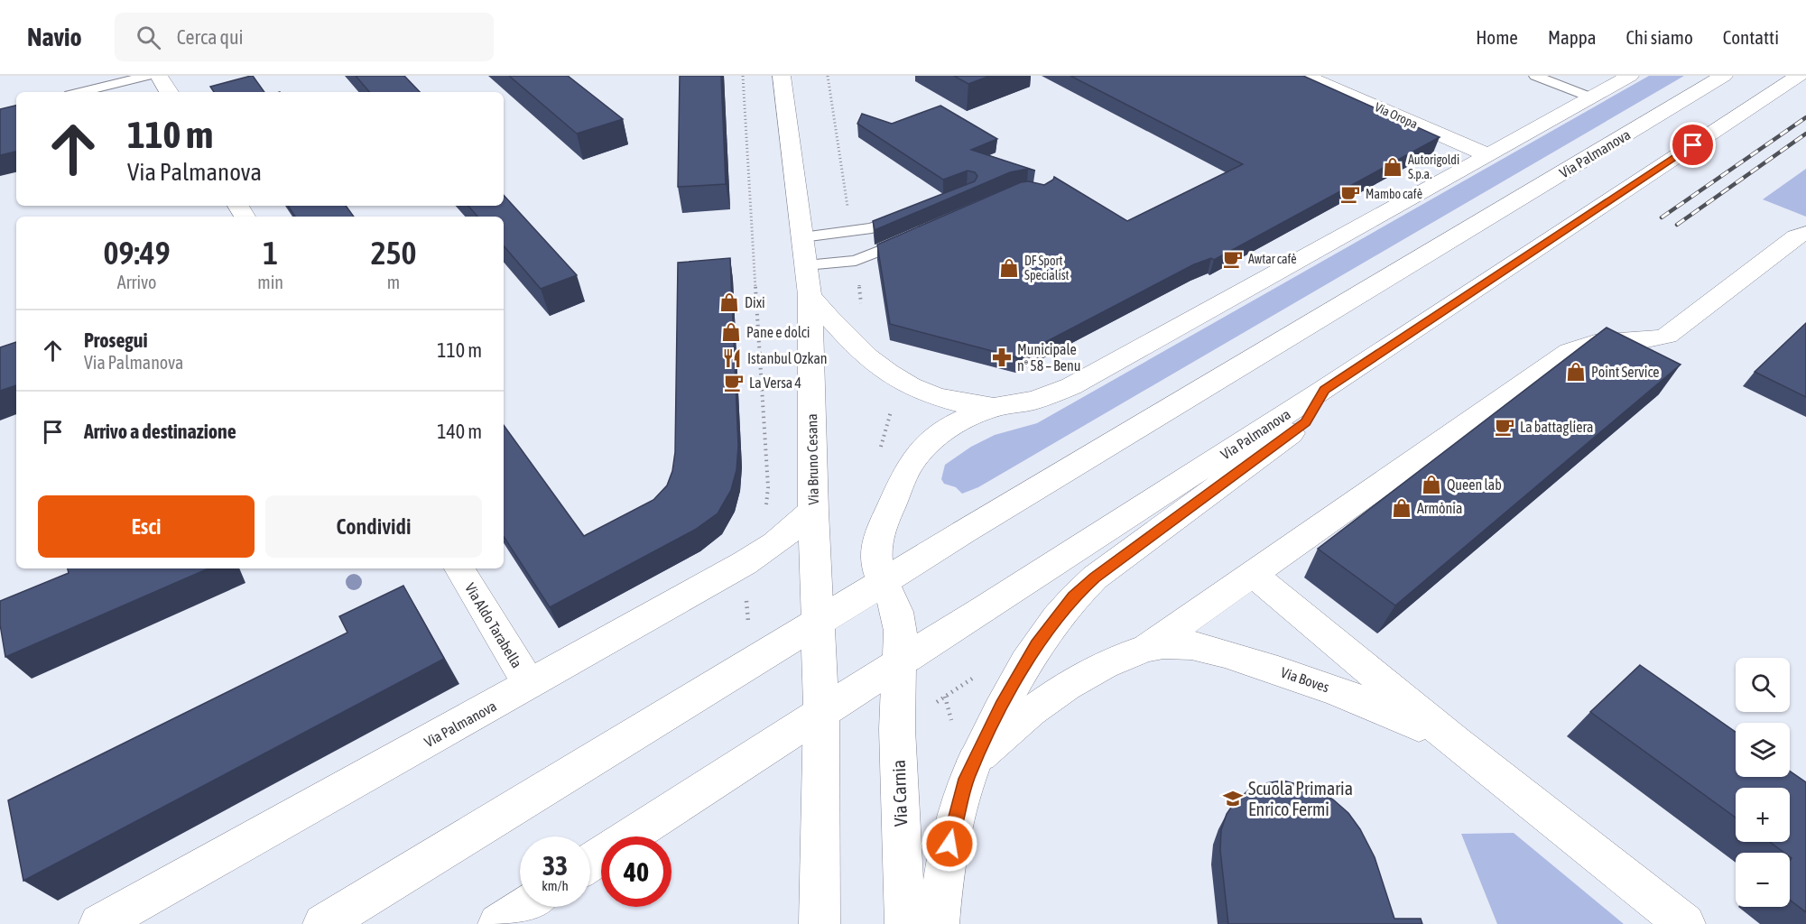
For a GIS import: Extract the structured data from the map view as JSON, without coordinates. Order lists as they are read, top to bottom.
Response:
{
  "streets": {
    "main road": [
      "Via Oropa",
      "Via Palmanova",
      "Via Bruno Cesana",
      "Via Aldo Tarabella",
      "Via Boves",
      "Via Carnia"
    ]
  },
  "crossings": [
    ["Via Palmanova", "Via Bruno Cesana"],
    ["Via Palmanova", "Via Aldo Tarabella"],
    ["Via Palmanova", "Via Carnia"]
  ],
  "places": {
    "shop": [
      "Autorigoldi S.p.a.",
      "DF Sport Specialist",
      "Dixi",
      "Pane e dolci",
      "Point Service",
      "Queen lab",
      "Armònia"
    ],
    "cafe": [
      "Mambo cafè",
      "Awtar cafè",
      "La Versa 4",
      "La battagliera"
    ],
    "pharmacy": ["Municipale nº 58 – Benu"],
    "restaurant": ["Istanbul Ozkan"],
    "school or university": ["Scuola Primaria Enrico Fermi"]
  },
  "page": {
    "header": "Navio",
    "search": "Cerca qui",
    "nav": [
      "Home",
      "Mappa",
      "Chi siamo",
      "Contatti"
    ],
    "turn": ["110 m", "Via Palmanova"],
    "eta": [
      "09:49",
      "Arrivo",
      "1",
      "min",
      "250",
      "m"
    ],
    "list": [
      {
        "name": "Prosegui",
        "note": "Via Palmanova",
        "value": "110 m"
      },
      {
        "name": "Arrivo a destinazione",
        "value": "140 m"
      }
    ],
    "buttons": ["Esci", "Condividi"],
    "map_buttons": ["+", "−"],
    "speed": "33 km/h",
    "limit": "40"
  }
}
